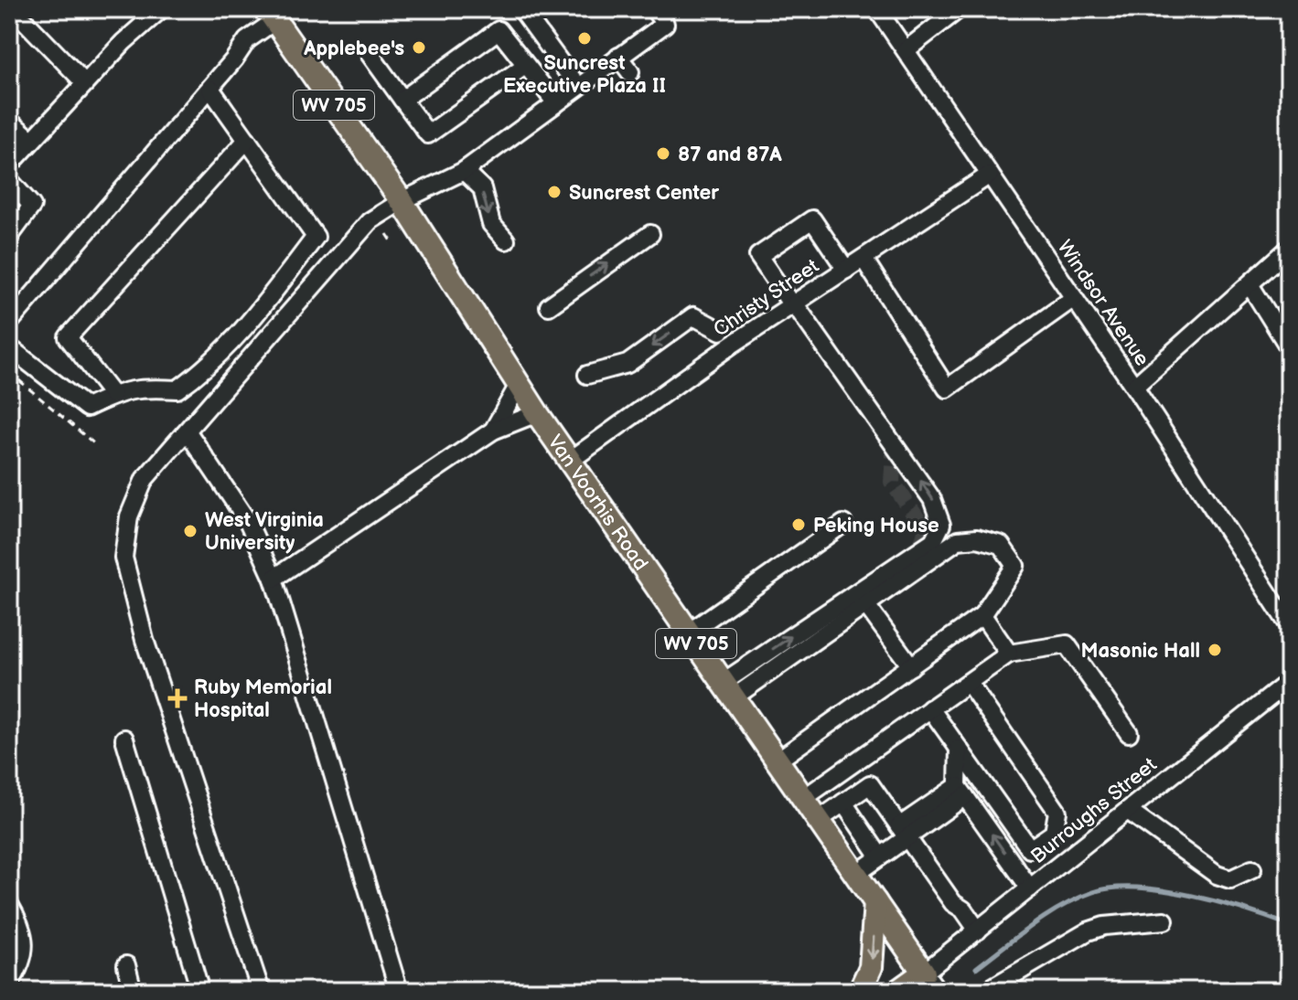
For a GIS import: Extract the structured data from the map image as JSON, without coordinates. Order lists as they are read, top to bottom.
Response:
{
  "streets": {
    "main road": ["WV 705", "Van Voorhis Road"],
    "street": ["Christy Street", "Windsor Avenue", "Burroughs Street"]
  },
  "crossings": [
    ["Christy Street", "Windsor Avenue"],
    ["Christy Street", "Van Voorhis Road"],
    ["Van Voorhis Road", "Burroughs Street"]
  ],
  "places": {
    "other": [
      "Suncrest Executive Plaza II",
      "Applebee's",
      "87 and 87A",
      "Suncrest Center",
      "Peking House",
      "West Virginia University",
      "Masonic Hall"
    ],
    "health": ["Ruby Memorial Hospital"]
  }
}
